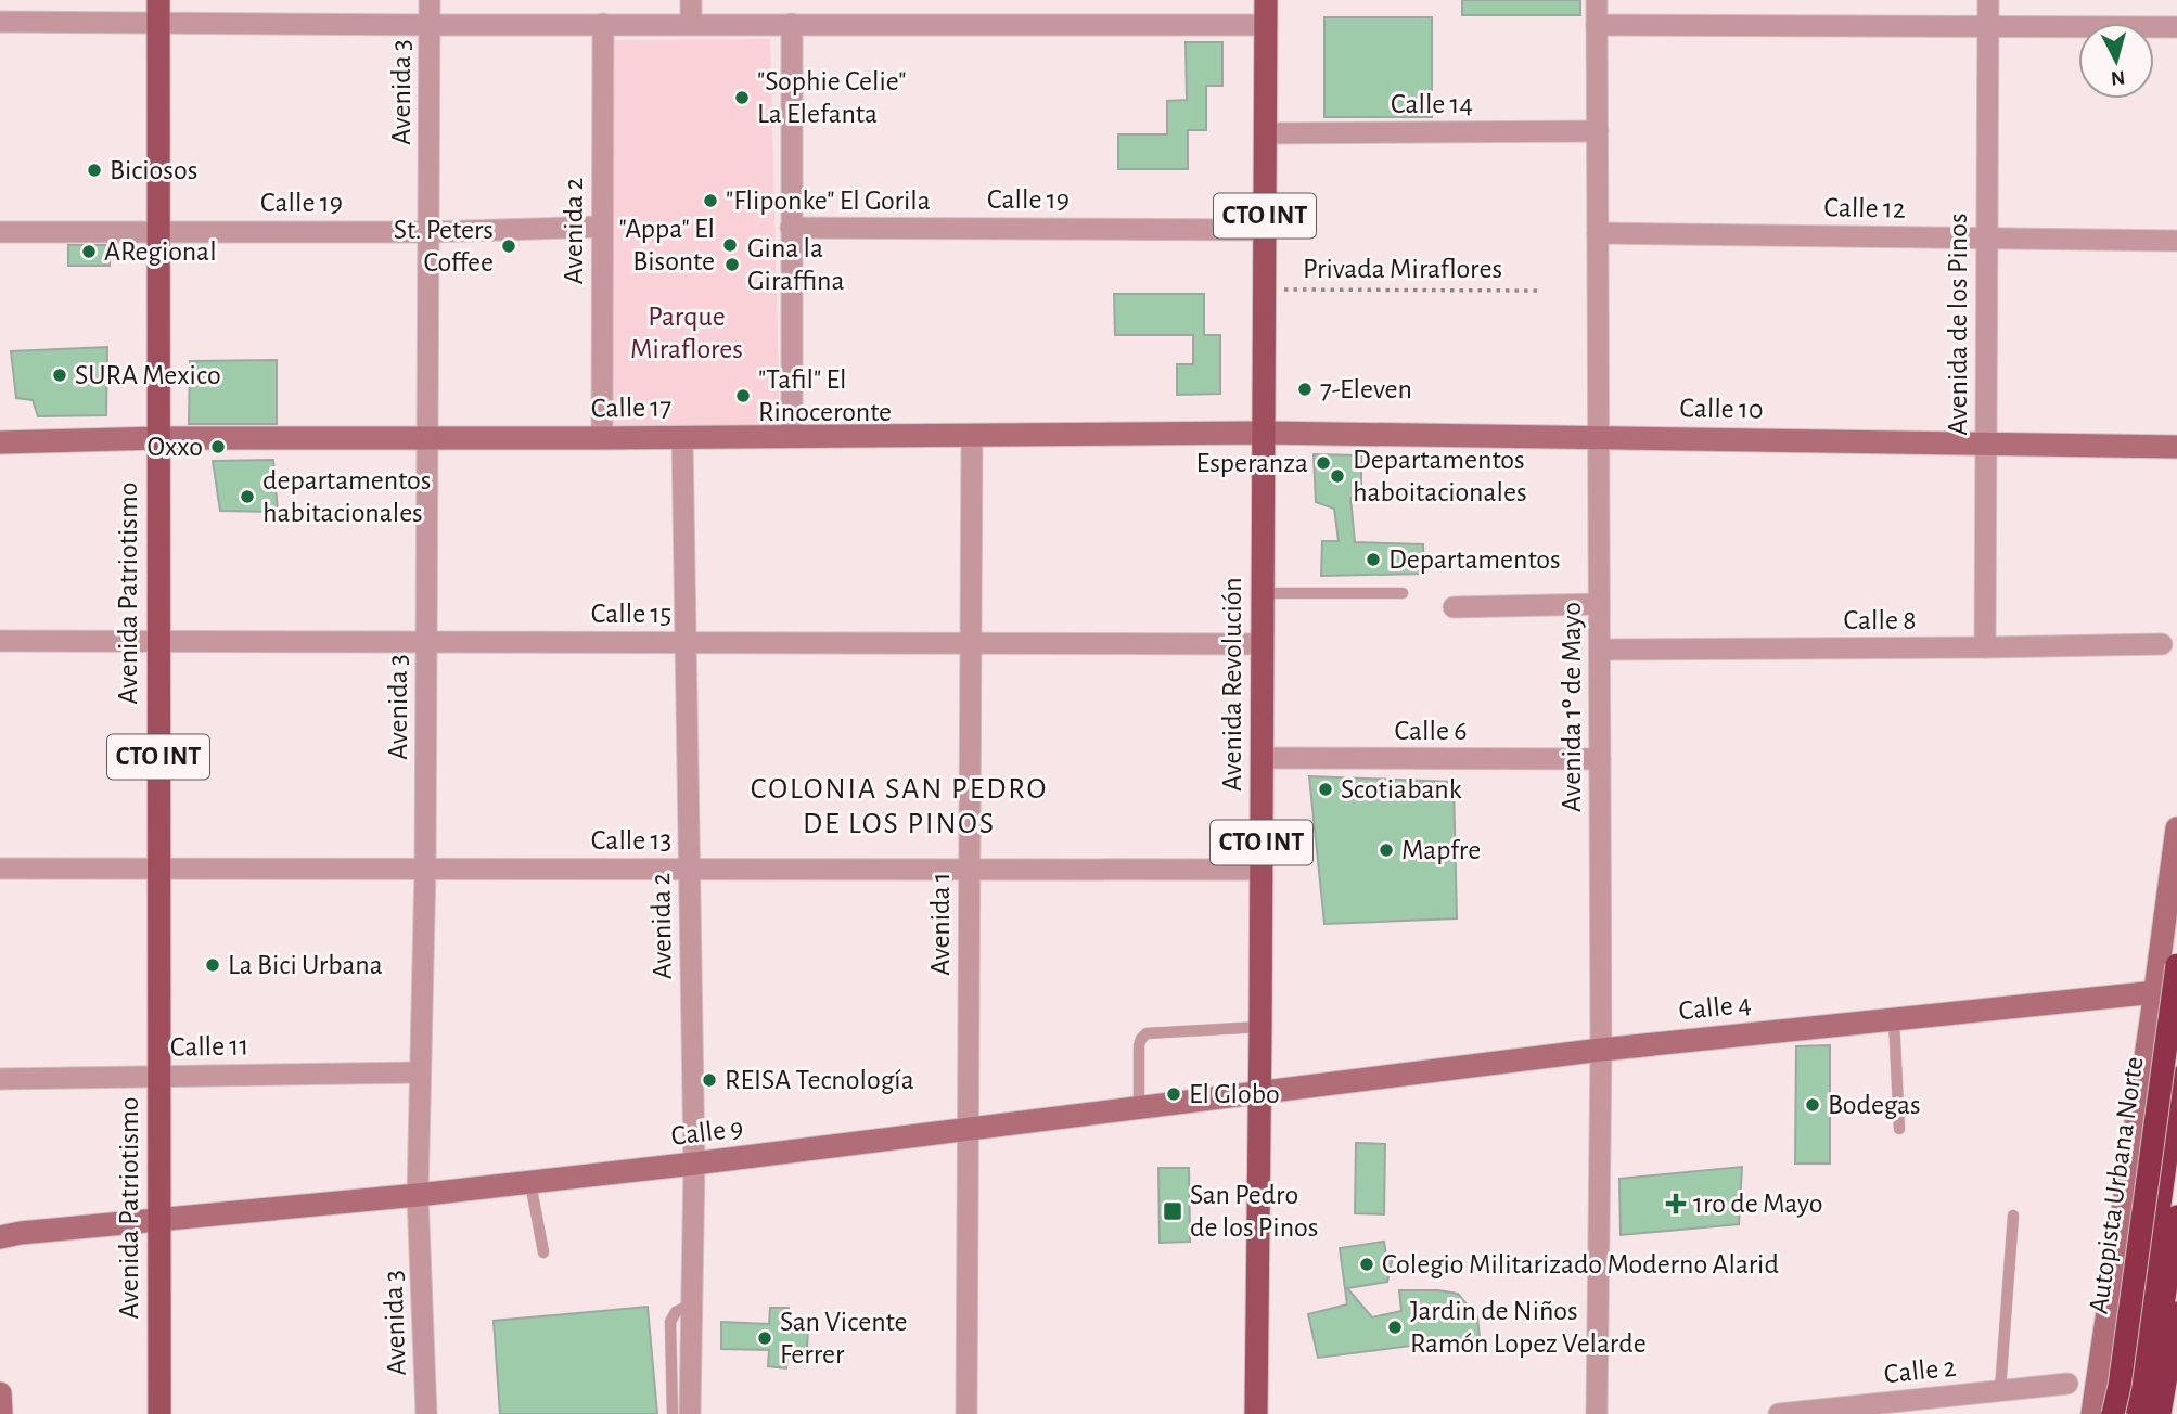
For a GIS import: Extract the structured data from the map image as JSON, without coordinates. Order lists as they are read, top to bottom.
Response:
{
  "streets": {
    "highway": ["Autopista Urbana Norte"],
    "main road": ["CTO INT", "Avenida Patriotismo", "Avenida Revolución"],
    "street": [
      "Avenida 3",
      "Calle 14",
      "Calle 19",
      "Calle 12",
      "Avenida 2",
      "Avenida de los Pinos",
      "Calle 17",
      "Calle 10",
      "Calle 15",
      "Calle 8",
      "Avenida 1º de Mayo",
      "Calle 6",
      "Calle 13",
      "Avenida 1",
      "Calle 4",
      "Calle 11",
      "Calle 9",
      "Calle 2"
    ],
    "path": ["Privada Miraflores"]
  },
  "crossings": [
    ["Avenida 3", "Calle 19"],
    ["Avenida 3", "Calle 17"],
    ["Avenida 3", "Calle 15"],
    ["Avenida 3", "Calle 13"],
    ["Avenida 3", "Calle 11"],
    ["Avenida 3", "Calle 9"],
    ["Calle 14", "Avenida Revolución"],
    ["Calle 14", "Avenida 1º de Mayo"],
    ["Calle 19", "Avenida 2"],
    ["Calle 19", "Avenida Patriotismo"],
    ["Calle 19", "Avenida Revolución"],
    ["Calle 12", "Avenida de los Pinos"],
    ["Calle 12", "Avenida 1º de Mayo"],
    ["Avenida 2", "Calle 17"],
    ["Avenida 2", "Calle 15"],
    ["Avenida 2", "Calle 13"],
    ["Avenida 2", "Calle 9"],
    ["Privada Miraflores", "Avenida Revolución"],
    ["Avenida de los Pinos", "Calle 10"],
    ["Avenida de los Pinos", "Calle 8"],
    ["Calle 17", "Calle 10"],
    ["Calle 17", "Avenida Patriotismo"],
    ["Calle 17", "Avenida Revolución"],
    ["Calle 17", "Avenida 1"],
    ["Calle 10", "Avenida Revolución"],
    ["Calle 10", "Avenida 1º de Mayo"],
    ["Avenida Patriotismo", "Calle 15"],
    ["Avenida Patriotismo", "Calle 13"],
    ["Avenida Patriotismo", "Calle 11"],
    ["Avenida Patriotismo", "Calle 9"],
    ["Calle 15", "Avenida Revolución"],
    ["Calle 15", "Avenida 1"],
    ["Calle 8", "Avenida 1º de Mayo"],
    ["Avenida Revolución", "Calle 6"],
    ["Avenida Revolución", "Calle 13"],
    ["Avenida Revolución", "Calle 4"],
    ["Avenida Revolución", "Calle 9"],
    ["Avenida 1º de Mayo", "Calle 6"],
    ["Avenida 1º de Mayo", "Calle 4"],
    ["Calle 13", "Avenida 1"],
    ["Avenida 1", "Calle 9"],
    ["Calle 4", "Calle 9"]
  ],
  "districts": ["COLONIA SAN PEDRO DE LOS PINOS"],
  "parks": ["Parque Miraflores"],
  "places": {
    "other": [
      "\"Sophie Celie\" La Elefanta",
      "Biciosos",
      "\"Fliponke\" El Gorila",
      "\"Appa\" El Bisonte",
      "St. Peters Coffee",
      "ARegional",
      "Gina la Giraffina",
      "SURA Mexico",
      "7-Eleven",
      "\"Tafil\" El Rinoceronte",
      "Oxxo",
      "Esperanza",
      "Departamentos haboitacionales",
      "departamentos habitacionales",
      "Departamentos",
      "Scotiabank",
      "Mapfre",
      "La Bici Urbana",
      "REISA Tecnología",
      "El Globo",
      "Bodegas",
      "Colegio Militarizado Moderno Alarid",
      "Jardin de Niños Ramón Lopez Velarde",
      "San Vicente Ferrer"
    ],
    "health": ["1ro de Mayo"],
    "transit": ["San Pedro de los Pinos"]
  },
  "north": "bottom"
}
